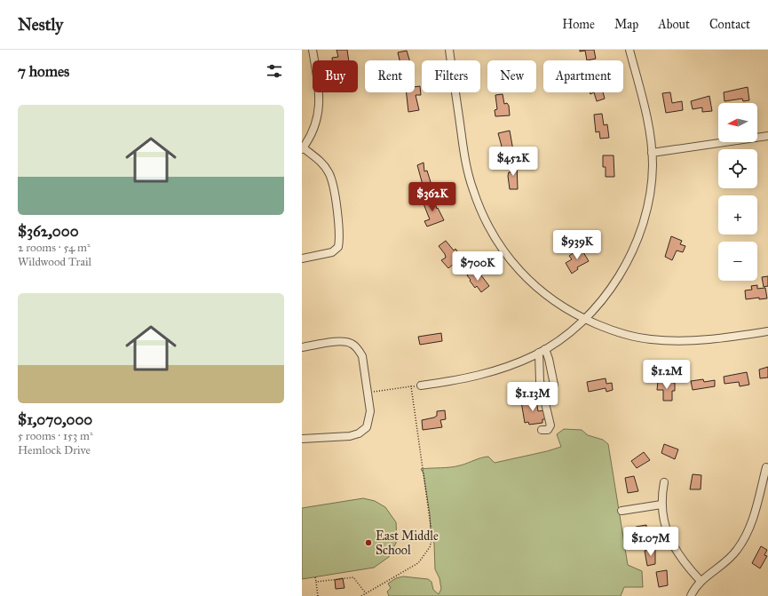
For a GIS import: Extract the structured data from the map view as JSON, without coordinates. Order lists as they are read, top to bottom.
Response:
{
  "places": ["East Middle School"],
  "north": "left",
  "page": {
    "header": "Nestly",
    "nav": [
      "Home",
      "Map",
      "About",
      "Contact"
    ],
    "heading": "7 homes",
    "chip": [
      "Buy",
      "Rent",
      "Filters",
      "New",
      "Apartment"
    ],
    "list": [
      {
        "name": "$362,000",
        "note": "2 rooms · 54 m² · Wildwood Trail"
      },
      {
        "name": "$1,070,000",
        "note": "5 rooms · 153 m² · Hemlock Drive"
      }
    ],
    "map_buttons": ["+", "−"],
    "price": [
      "$452K",
      "$362K",
      "$939K",
      "$700K",
      "$1.2M",
      "$1.13M",
      "$1.07M"
    ]
  }
}
